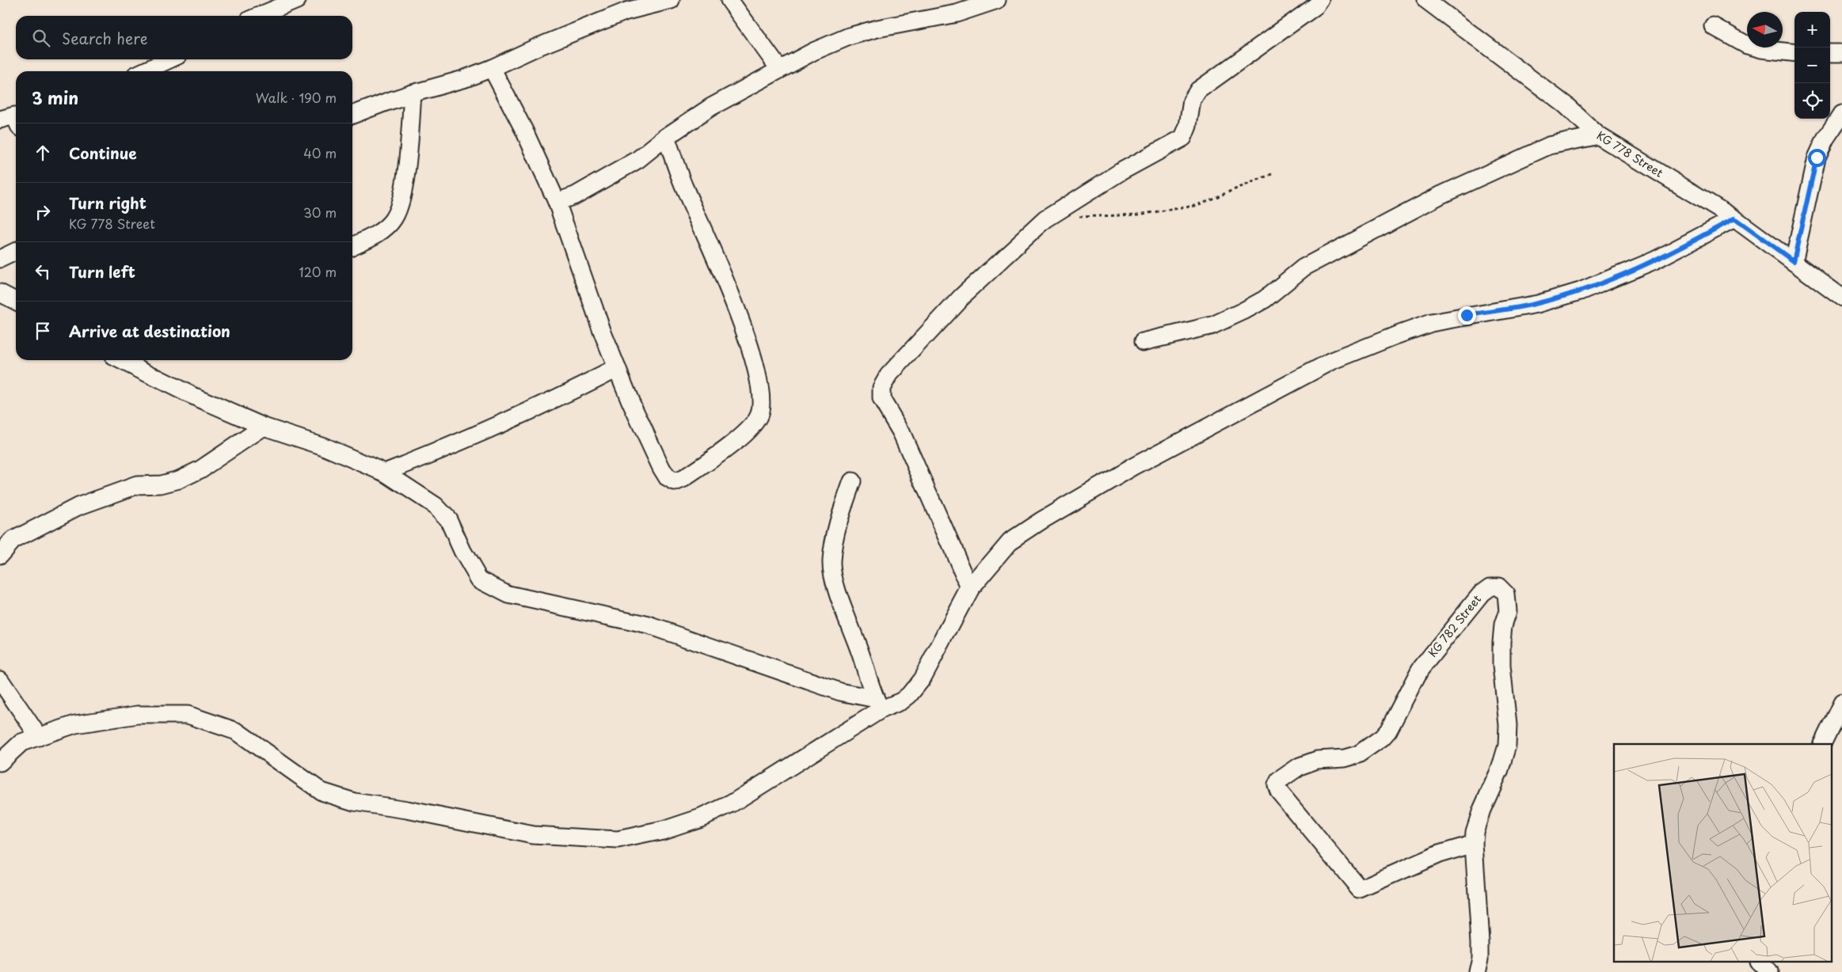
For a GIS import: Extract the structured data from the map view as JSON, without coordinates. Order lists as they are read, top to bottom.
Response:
{
  "streets": {
    "street": ["KG 778 Street", "KG 782 Street"]
  },
  "north": "left",
  "page": {
    "map_buttons": ["+", "−"],
    "search": "Search here",
    "heading": ["3 min", "Walk · 190 m"],
    "list": [
      ["Continue", "40 m"],
      ["Turn right", "KG 778 Street", "30 m"],
      ["Turn left", "120 m"],
      "Arrive at destination"
    ]
  }
}
